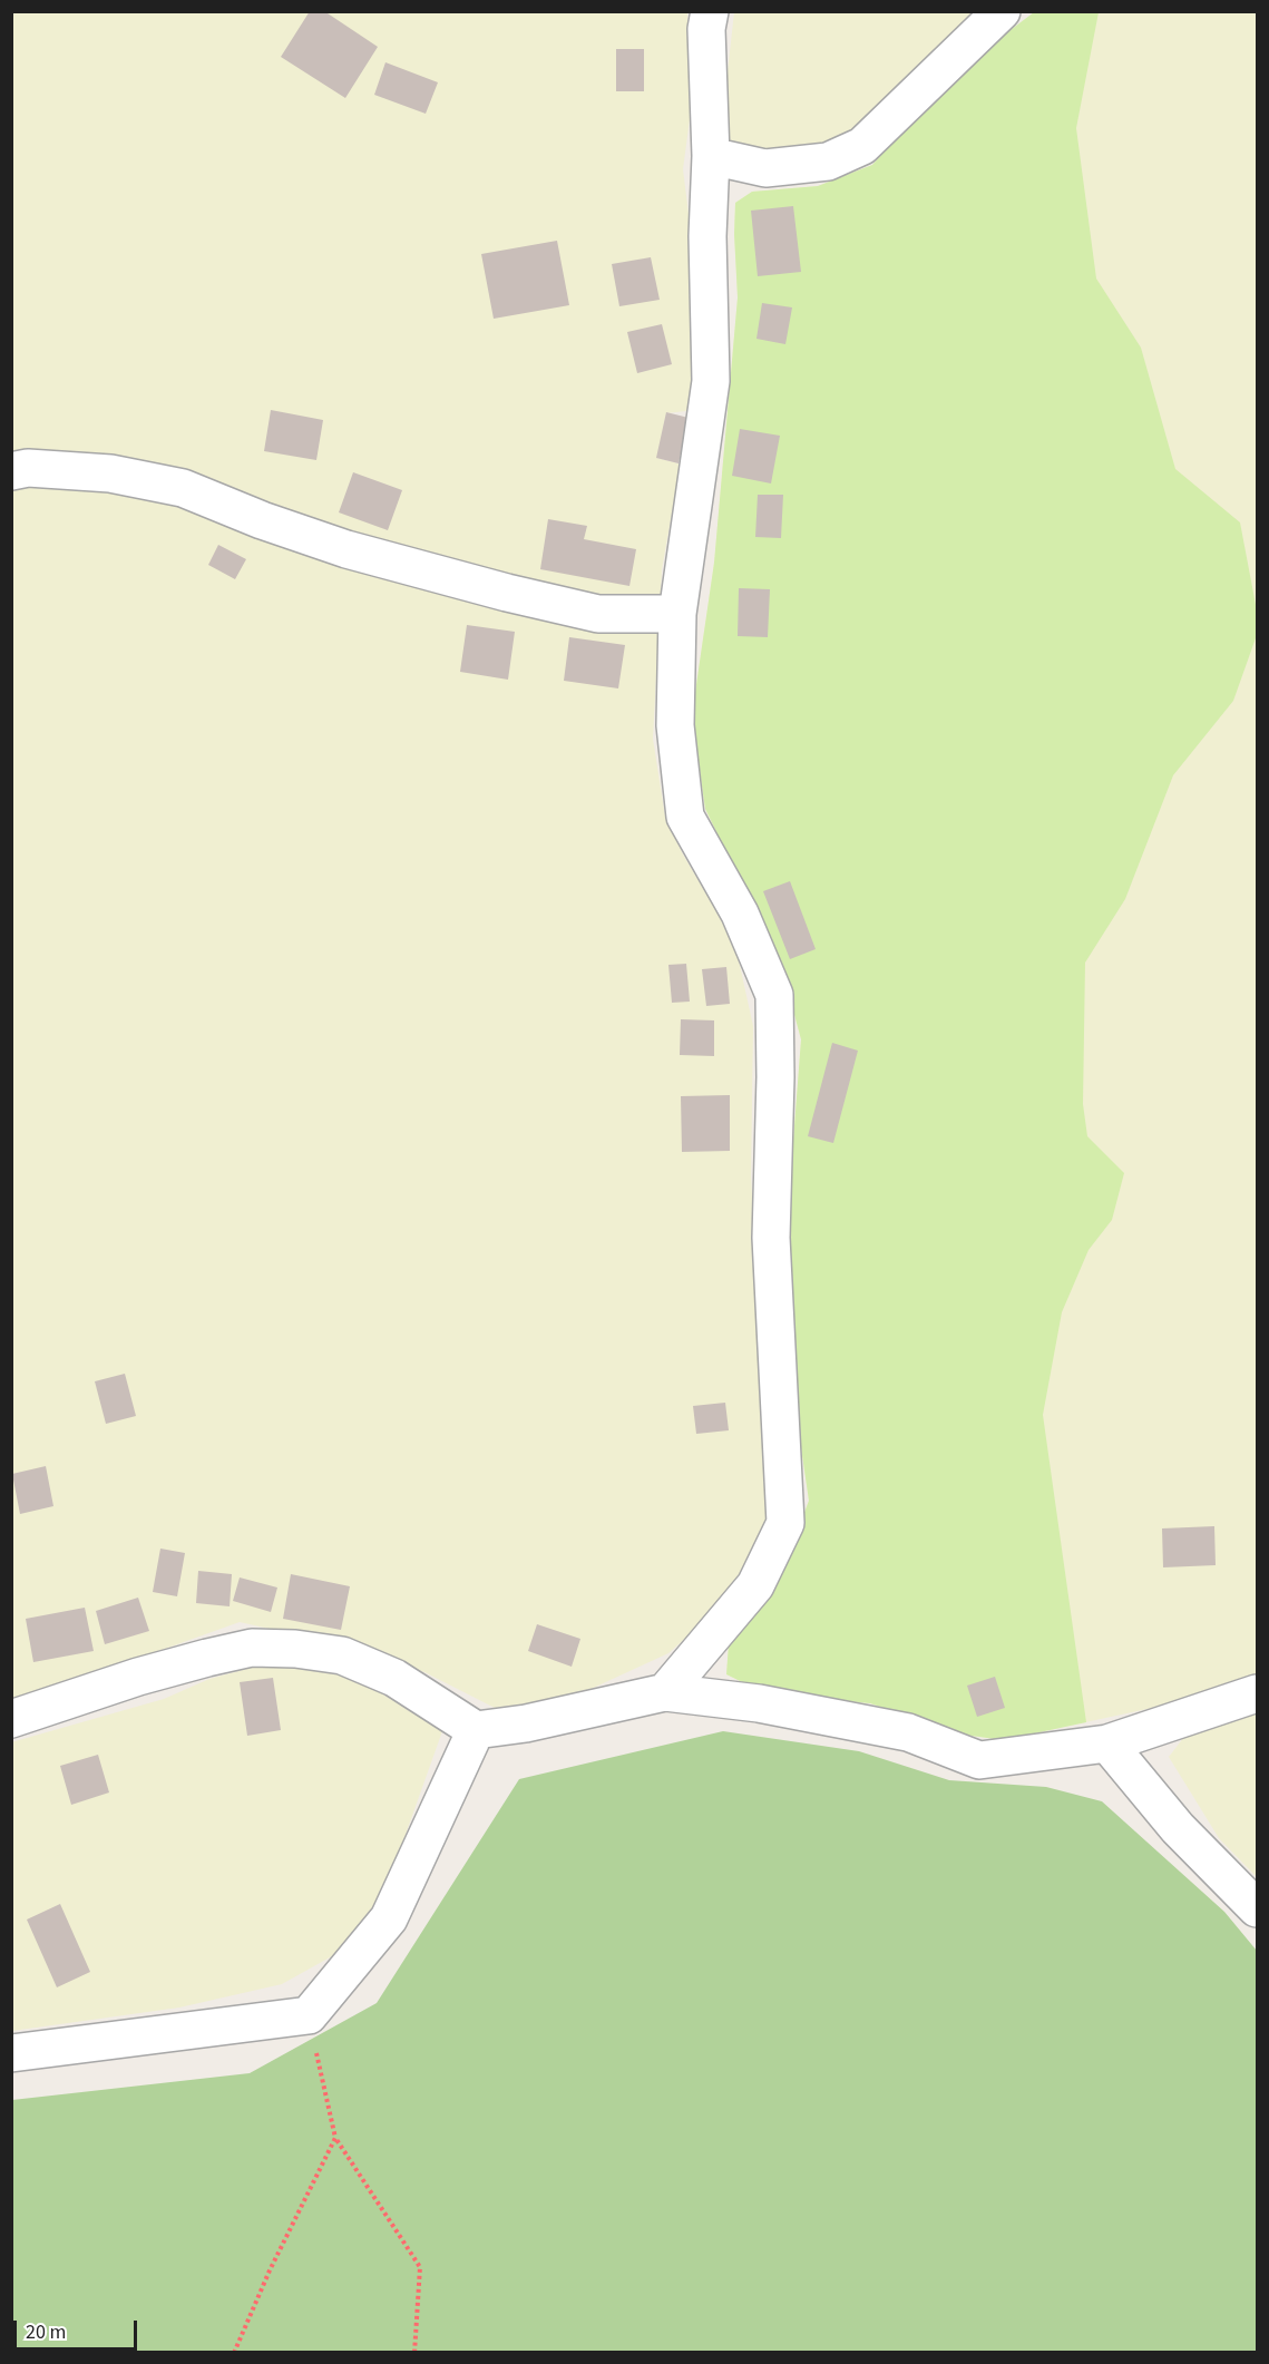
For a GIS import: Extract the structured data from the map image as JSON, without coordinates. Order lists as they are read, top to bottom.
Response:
{
  "scale_bar": "20 m"
}
